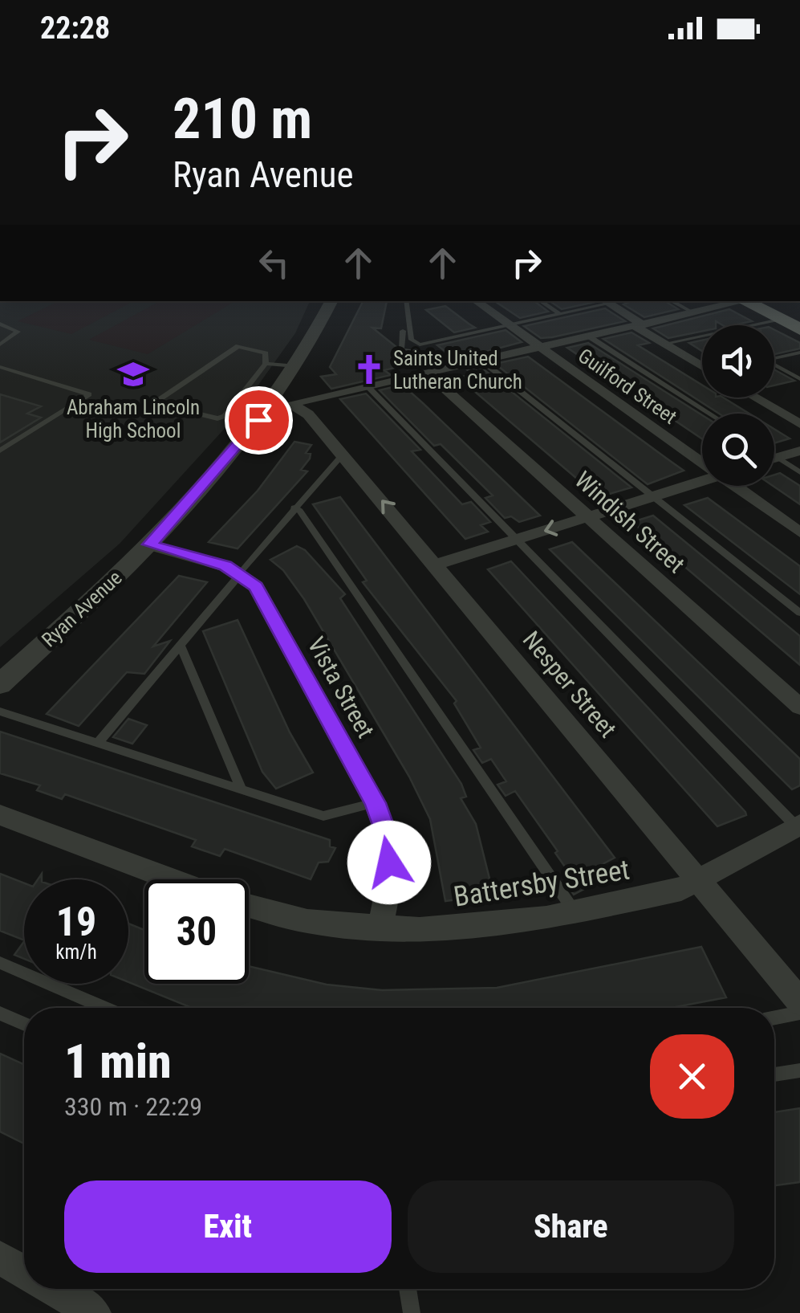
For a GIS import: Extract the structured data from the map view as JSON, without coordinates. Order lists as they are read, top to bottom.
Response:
{
  "streets": {
    "street": [
      "Guilford Street",
      "Windish Street",
      "Ryan Avenue",
      "Nesper Street",
      "Vista Street",
      "Battersby Street"
    ]
  },
  "crossings": [
    ["Ryan Avenue", "Nesper Street"],
    ["Nesper Street", "Battersby Street"],
    ["Vista Street", "Battersby Street"]
  ],
  "places": {
    "church": ["Saints United Lutheran Church"],
    "school or university": ["Abraham Lincoln High School"]
  },
  "page": {
    "status": "22:28",
    "turn": ["210 m", "Ryan Avenue"],
    "speed": "19 km/h",
    "limit": "30",
    "heading": ["1 min", "330 m · 22:29"],
    "buttons": ["Exit", "Share"]
  }
}
